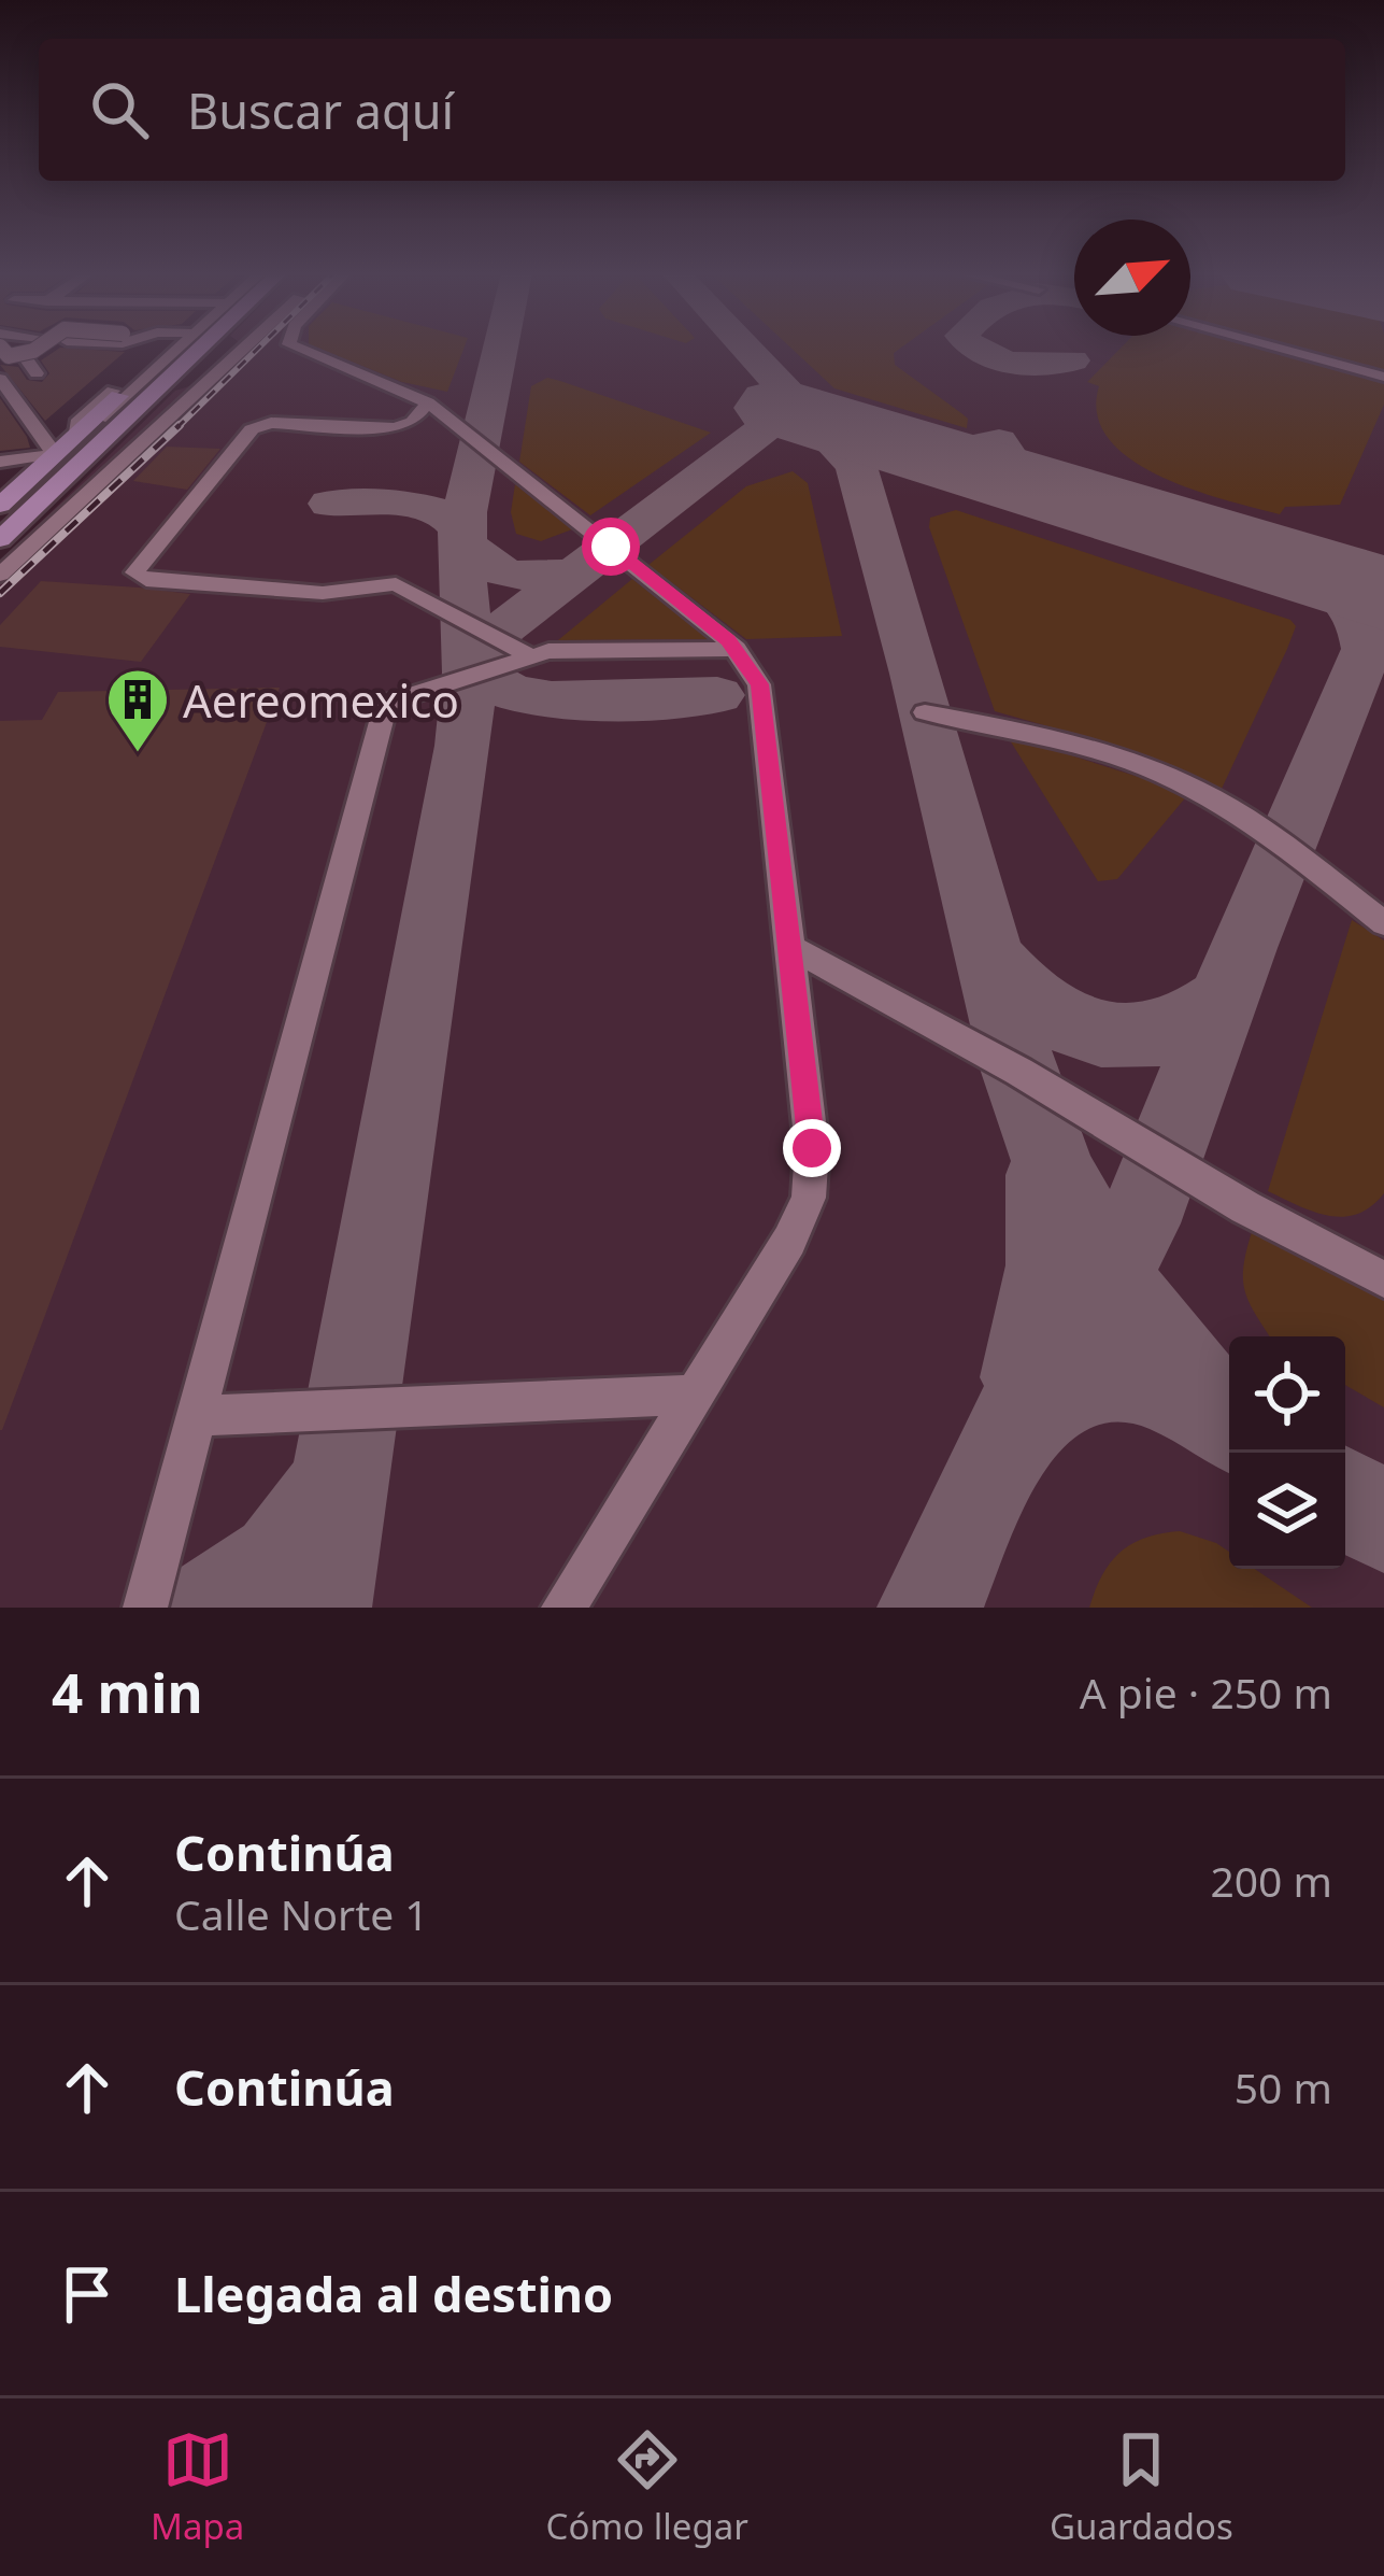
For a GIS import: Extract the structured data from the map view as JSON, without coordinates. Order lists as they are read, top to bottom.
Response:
{
  "places": {
    "building": ["Aereomexico"]
  },
  "north": "top right",
  "page": {
    "search": "Buscar aquí",
    "heading": ["4 min", "A pie · 250 m"],
    "list": [
      ["Continúa", "Calle Norte 1", "200 m"],
      ["Continúa", "50 m"],
      "Llegada al destino"
    ],
    "nav": ["Mapa", "Cómo llegar", "Guardados"]
  }
}
